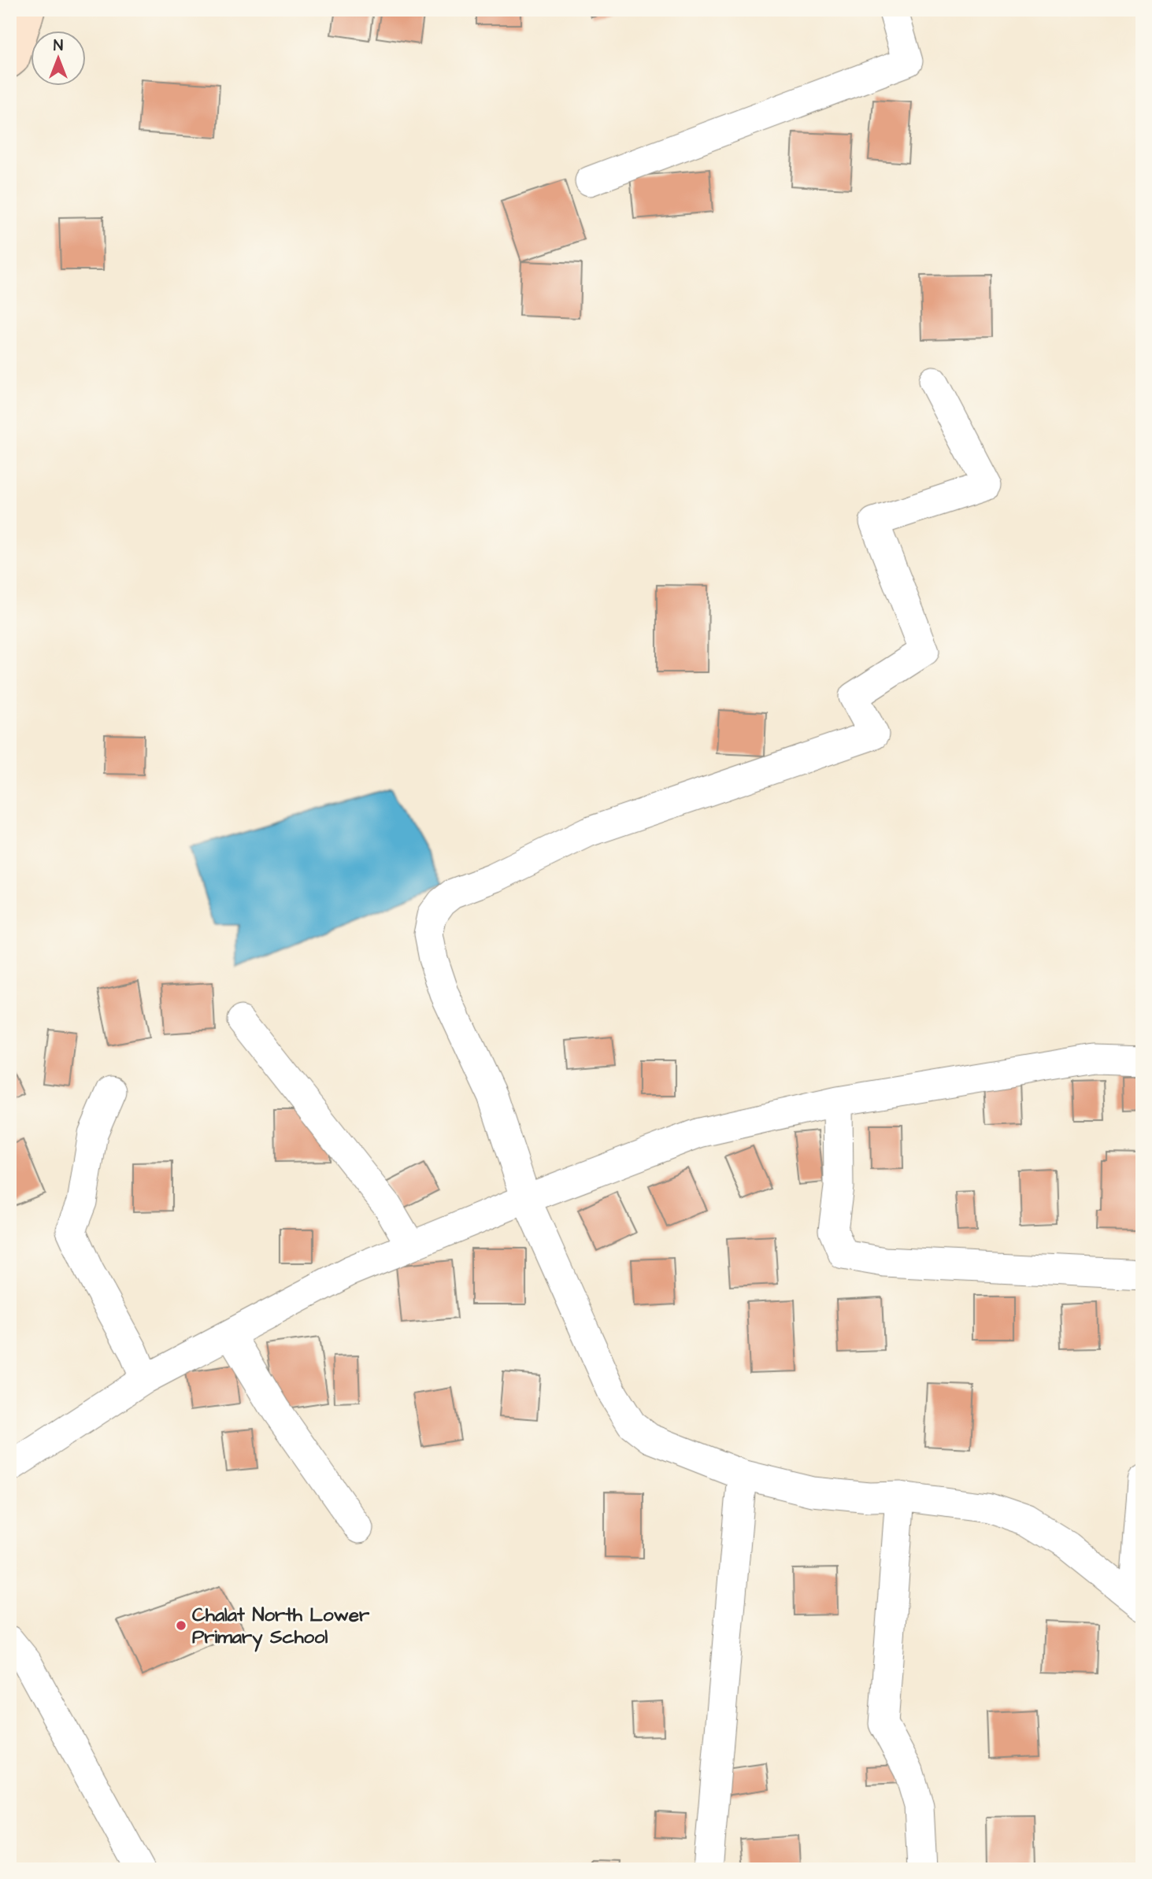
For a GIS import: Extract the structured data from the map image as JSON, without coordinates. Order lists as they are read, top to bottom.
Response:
{
  "places": ["Chalat North Lower Primary School"],
  "north": "top"
}
